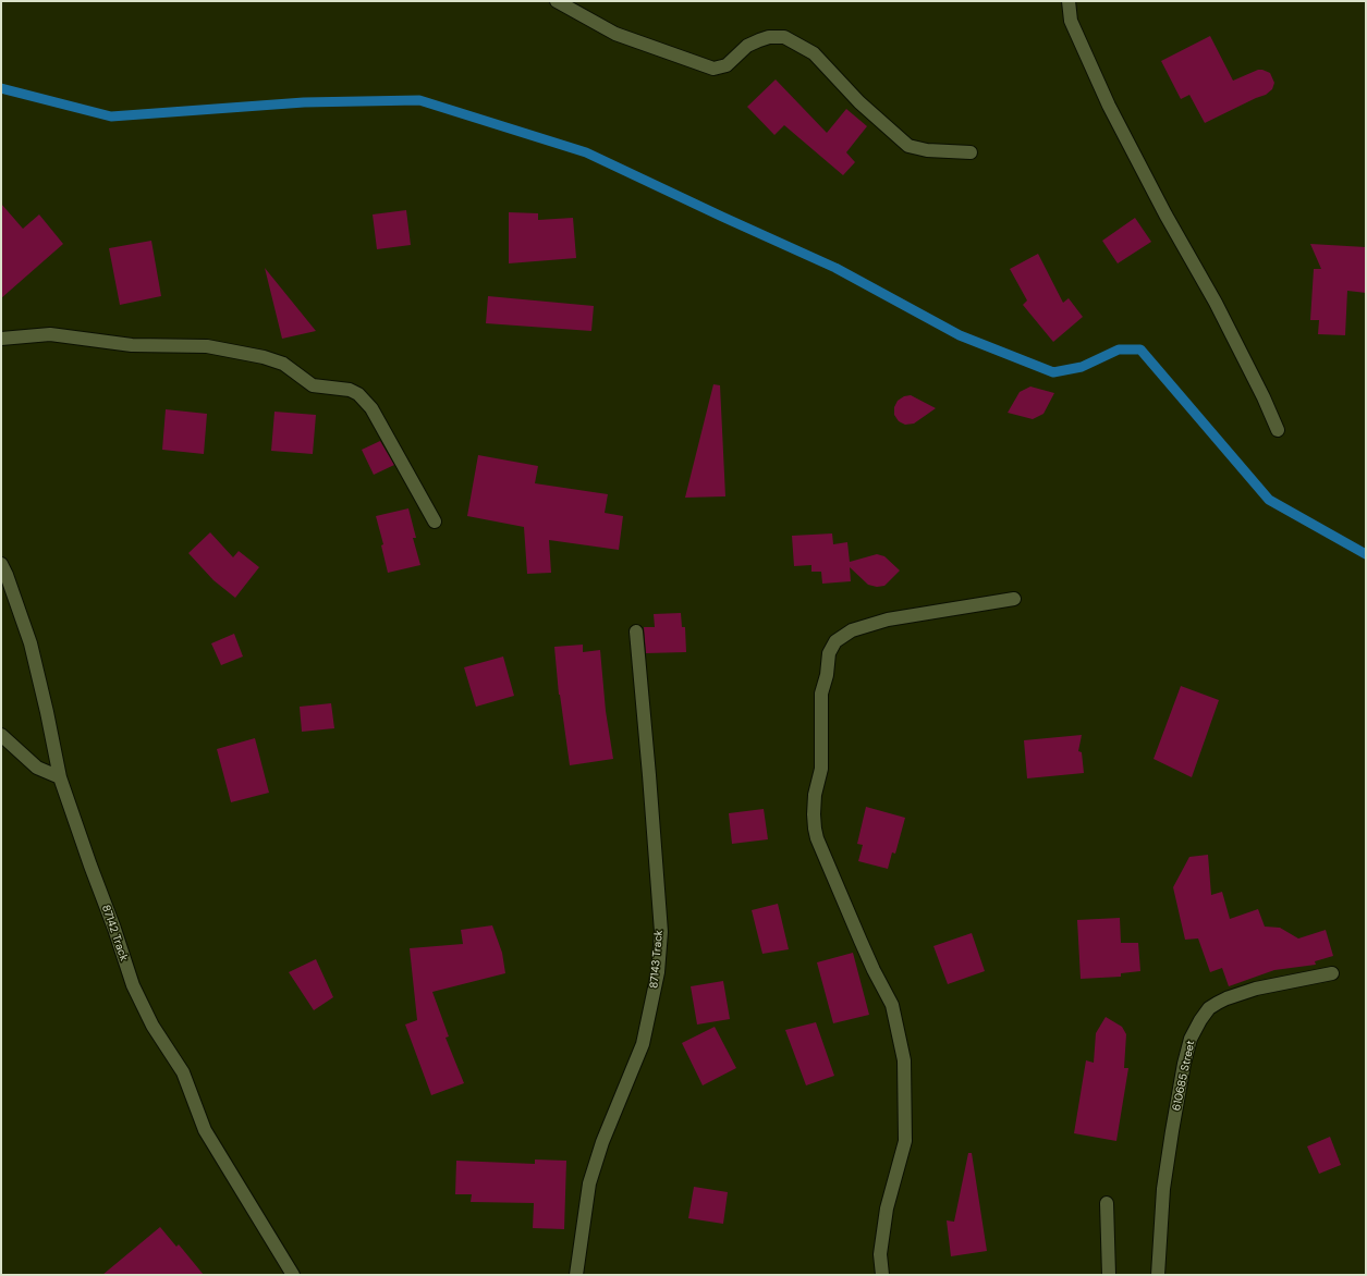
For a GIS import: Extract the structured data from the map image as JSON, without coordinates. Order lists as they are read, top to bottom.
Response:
{
  "streets": {
    "street": ["87142 Track", "87143 Track", "610685 Street"]
  }
}
